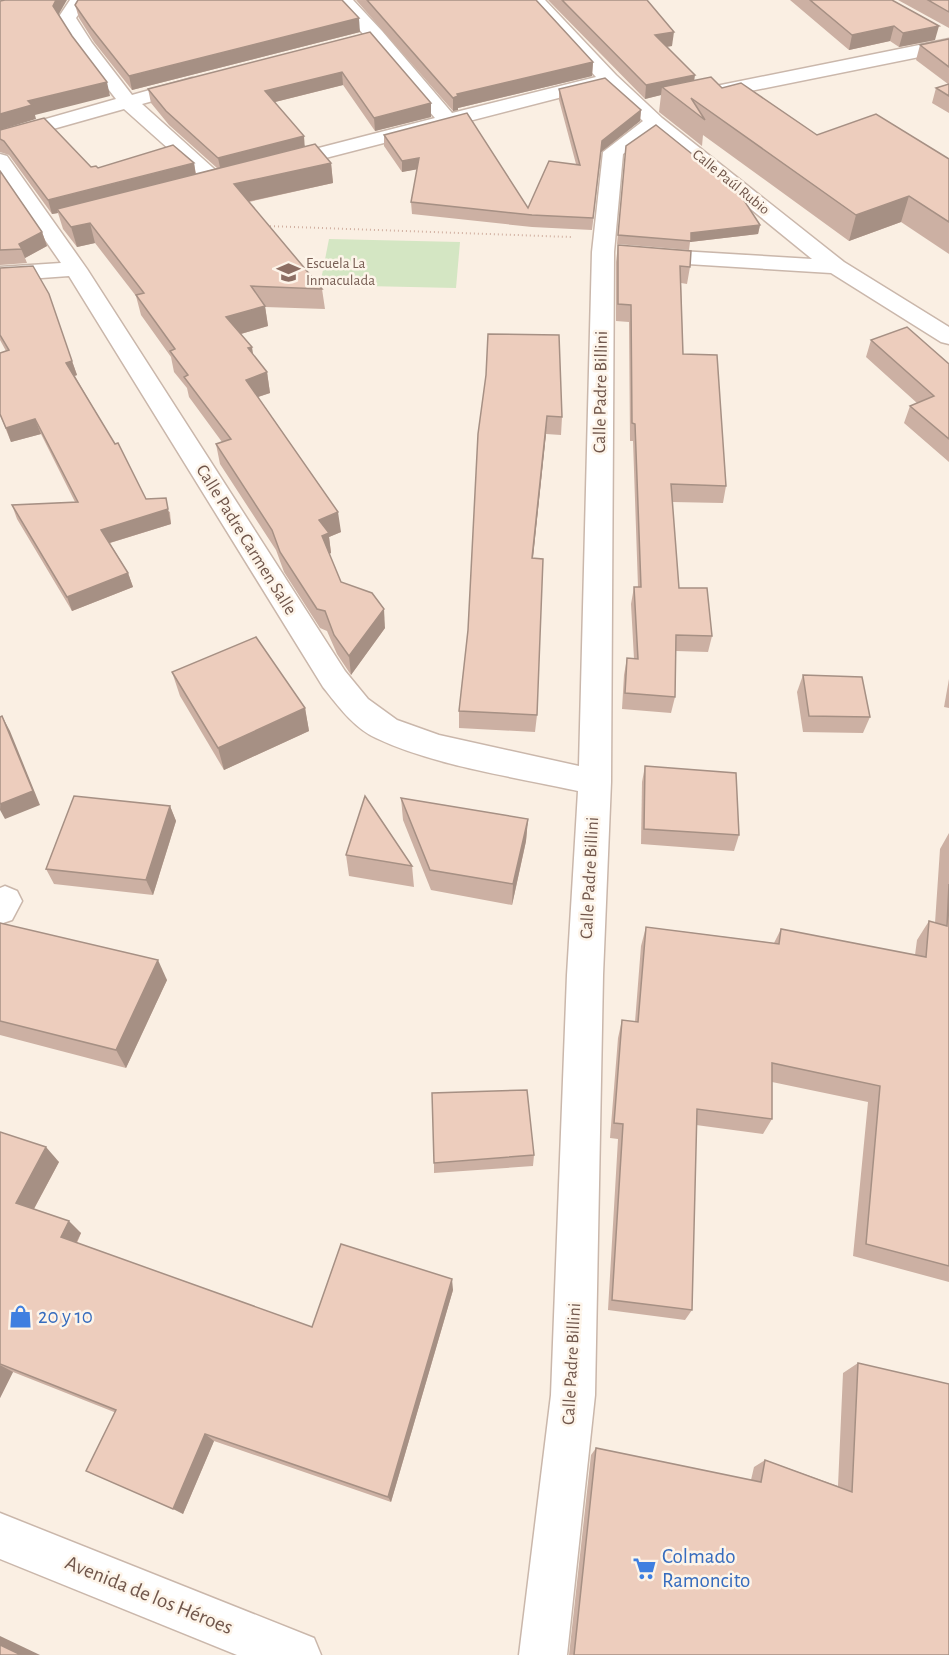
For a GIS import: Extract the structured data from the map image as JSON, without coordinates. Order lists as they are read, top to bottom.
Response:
{
  "streets": {
    "street": [
      "Calle Paúl Rubio",
      "Calle Padre Billini",
      "Calle Padre Carmen Salle",
      "Avenida de los Héroes"
    ]
  },
  "crossings": [
    ["Calle Paúl Rubio", "Calle Padre Billini"],
    ["Calle Padre Billini", "Calle Padre Carmen Salle"]
  ],
  "places": {
    "school or university": ["Escuela La Inmaculada"],
    "shop": ["20 y 10"],
    "supermarket": ["Colmado Ramoncito"]
  }
}
